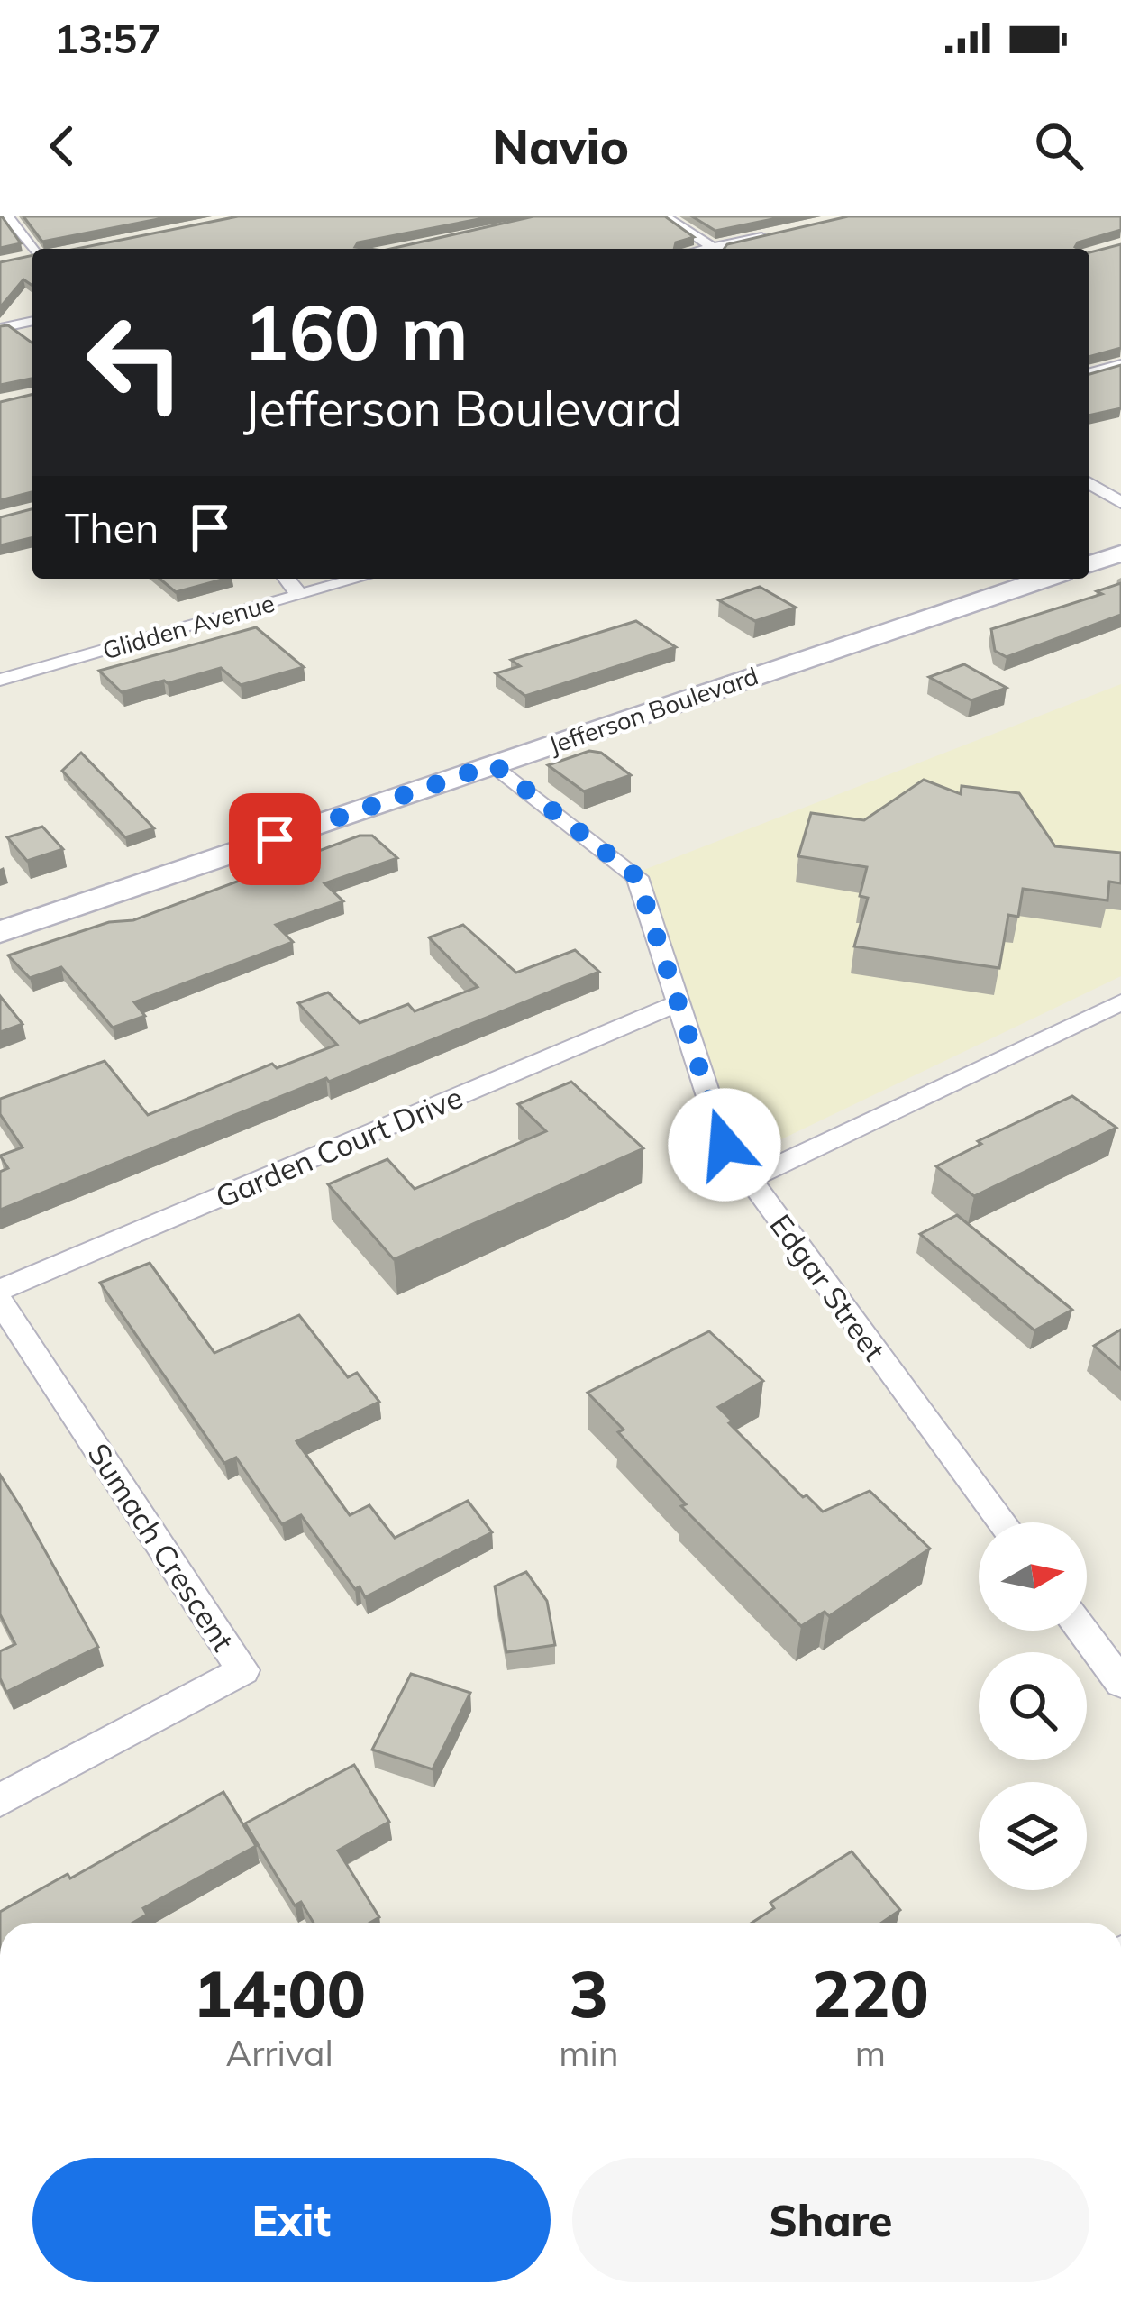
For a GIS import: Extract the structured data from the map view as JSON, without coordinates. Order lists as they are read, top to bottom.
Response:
{
  "streets": {
    "street": [
      "Glidden Avenue",
      "Jefferson Boulevard",
      "Garden Court Drive",
      "Edgar Street",
      "Sumach Crescent"
    ]
  },
  "crossings": [
    ["Jefferson Boulevard", "Edgar Street"],
    ["Garden Court Drive", "Edgar Street"]
  ],
  "north": "right",
  "page": {
    "status": "13:57",
    "header": "Navio",
    "turn": ["160 m", "Jefferson Boulevard"],
    "then": "Then",
    "eta": [
      "14:00",
      "Arrival",
      "3",
      "min",
      "220",
      "m"
    ],
    "buttons": ["Exit", "Share"]
  }
}
